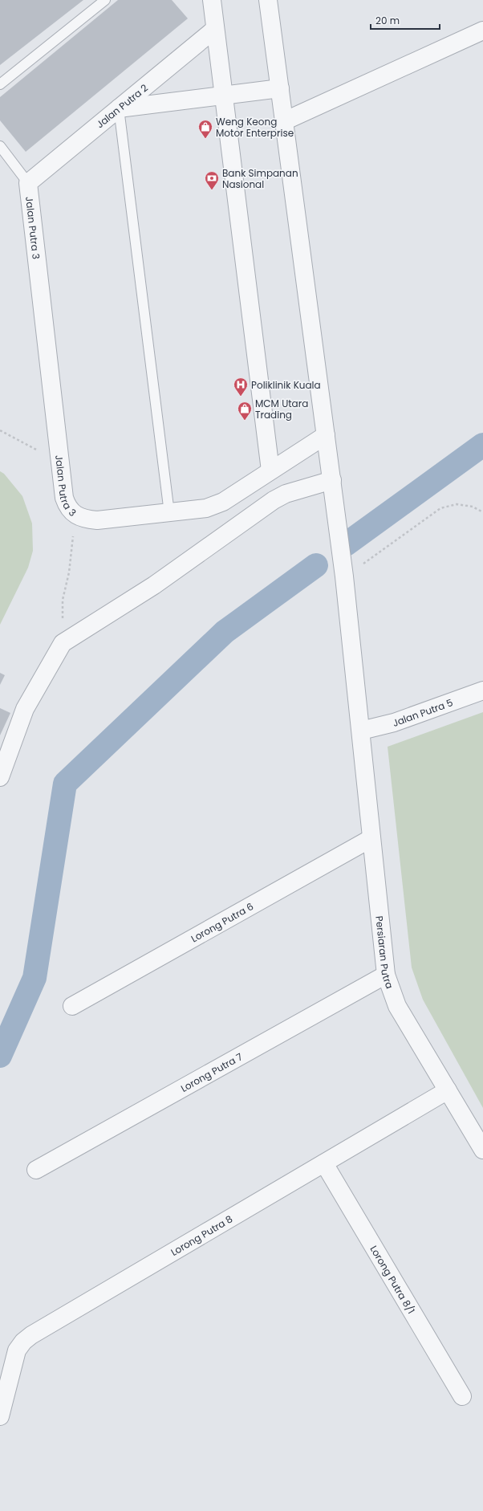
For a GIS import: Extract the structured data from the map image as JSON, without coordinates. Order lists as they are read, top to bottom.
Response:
{
  "streets": {
    "street": [
      "Jalan Putra 2",
      "Jalan Putra 3",
      "Jalan Putra 5",
      "Lorong Putra 6",
      "Persiaran Putra",
      "Lorong Putra 7",
      "Lorong Putra 8",
      "Lorong Putra 8/1"
    ]
  },
  "crossings": [
    ["Jalan Putra 2", "Jalan Putra 3"],
    ["Jalan Putra 3", "Persiaran Putra"],
    ["Jalan Putra 5", "Persiaran Putra"],
    ["Lorong Putra 6", "Persiaran Putra"],
    ["Persiaran Putra", "Lorong Putra 7"],
    ["Persiaran Putra", "Lorong Putra 8"],
    ["Lorong Putra 8", "Lorong Putra 8/1"]
  ],
  "places": {
    "shop": ["Weng Keong Motor Enterprise", "MCM Utara Trading"],
    "bank": ["Bank Simpanan Nasional"],
    "hospital": ["Poliklinik Kuala"]
  },
  "scale_bar": "20 m"
}
